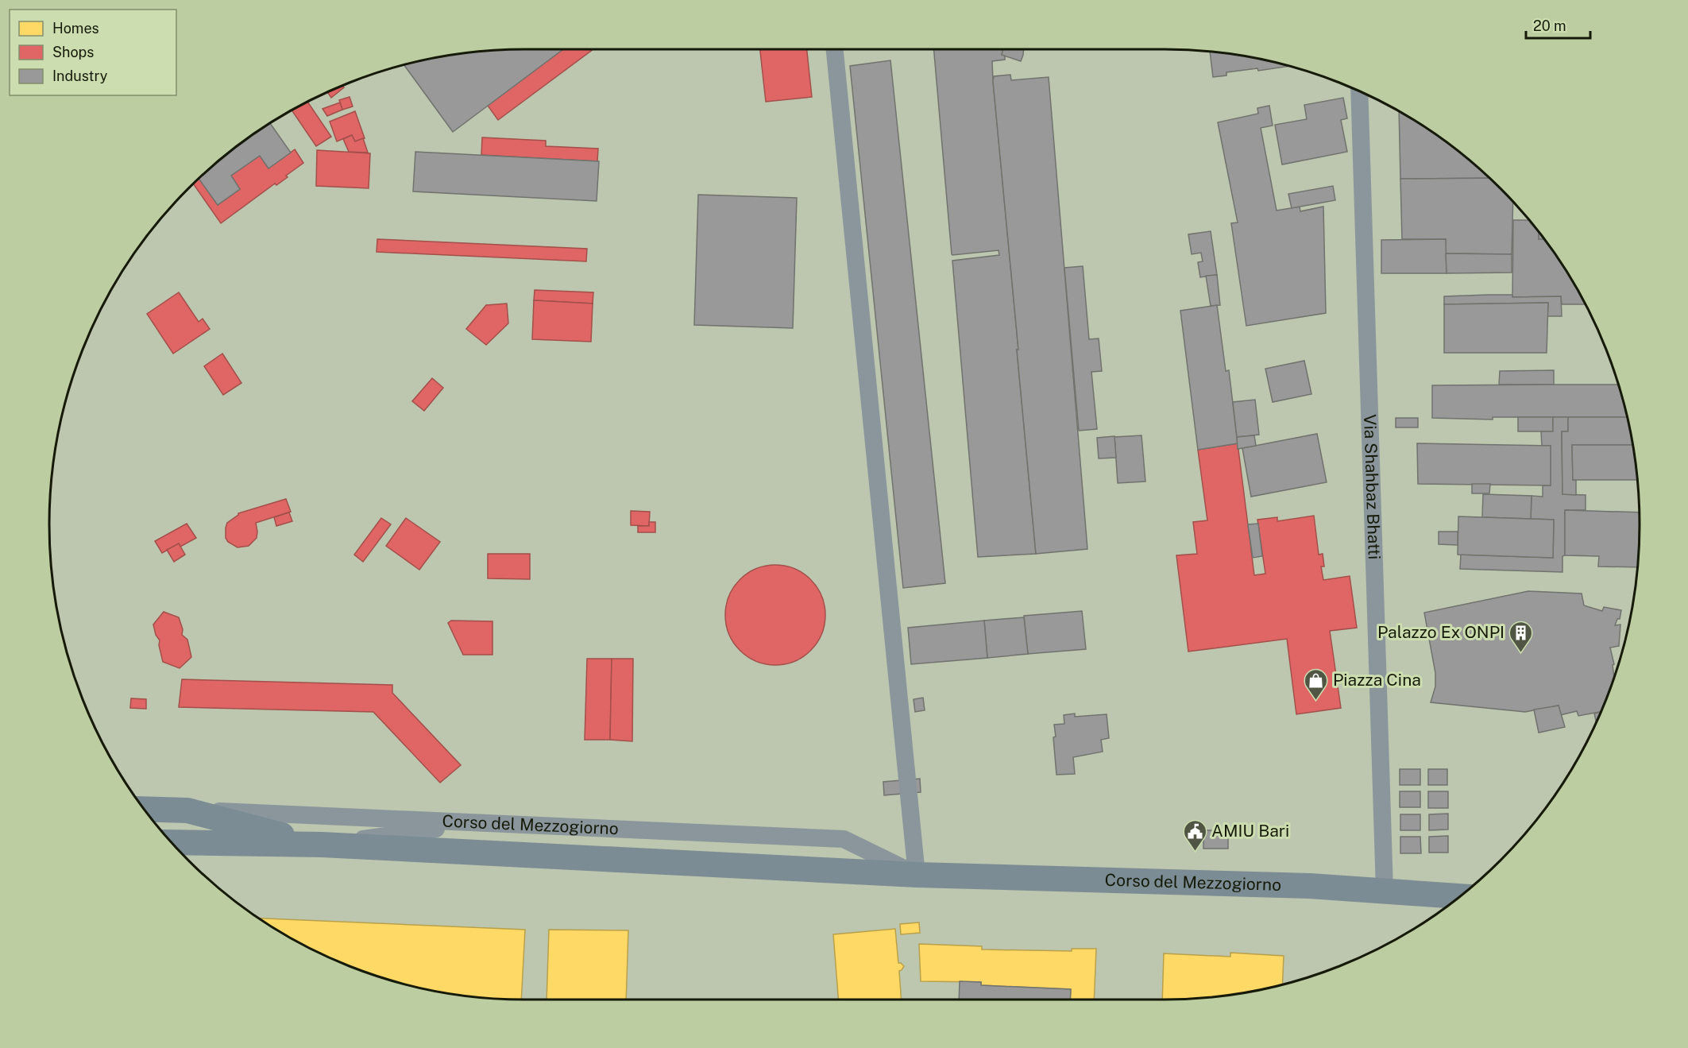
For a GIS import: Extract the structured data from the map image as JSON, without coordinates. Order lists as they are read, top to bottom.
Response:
{
  "streets": {
    "main road": ["Corso del Mezzogiorno"],
    "street": ["Via Shahbaz Bhatti"]
  },
  "crossings": [
    ["Via Shahbaz Bhatti", "Corso del Mezzogiorno"]
  ],
  "places": {
    "building": ["Palazzo Ex ONPI"],
    "shop": ["Piazza Cina"],
    "public building": ["AMIU Bari"]
  },
  "legend": ["Homes", "Shops", "Industry"],
  "scale_bar": "20 m"
}
